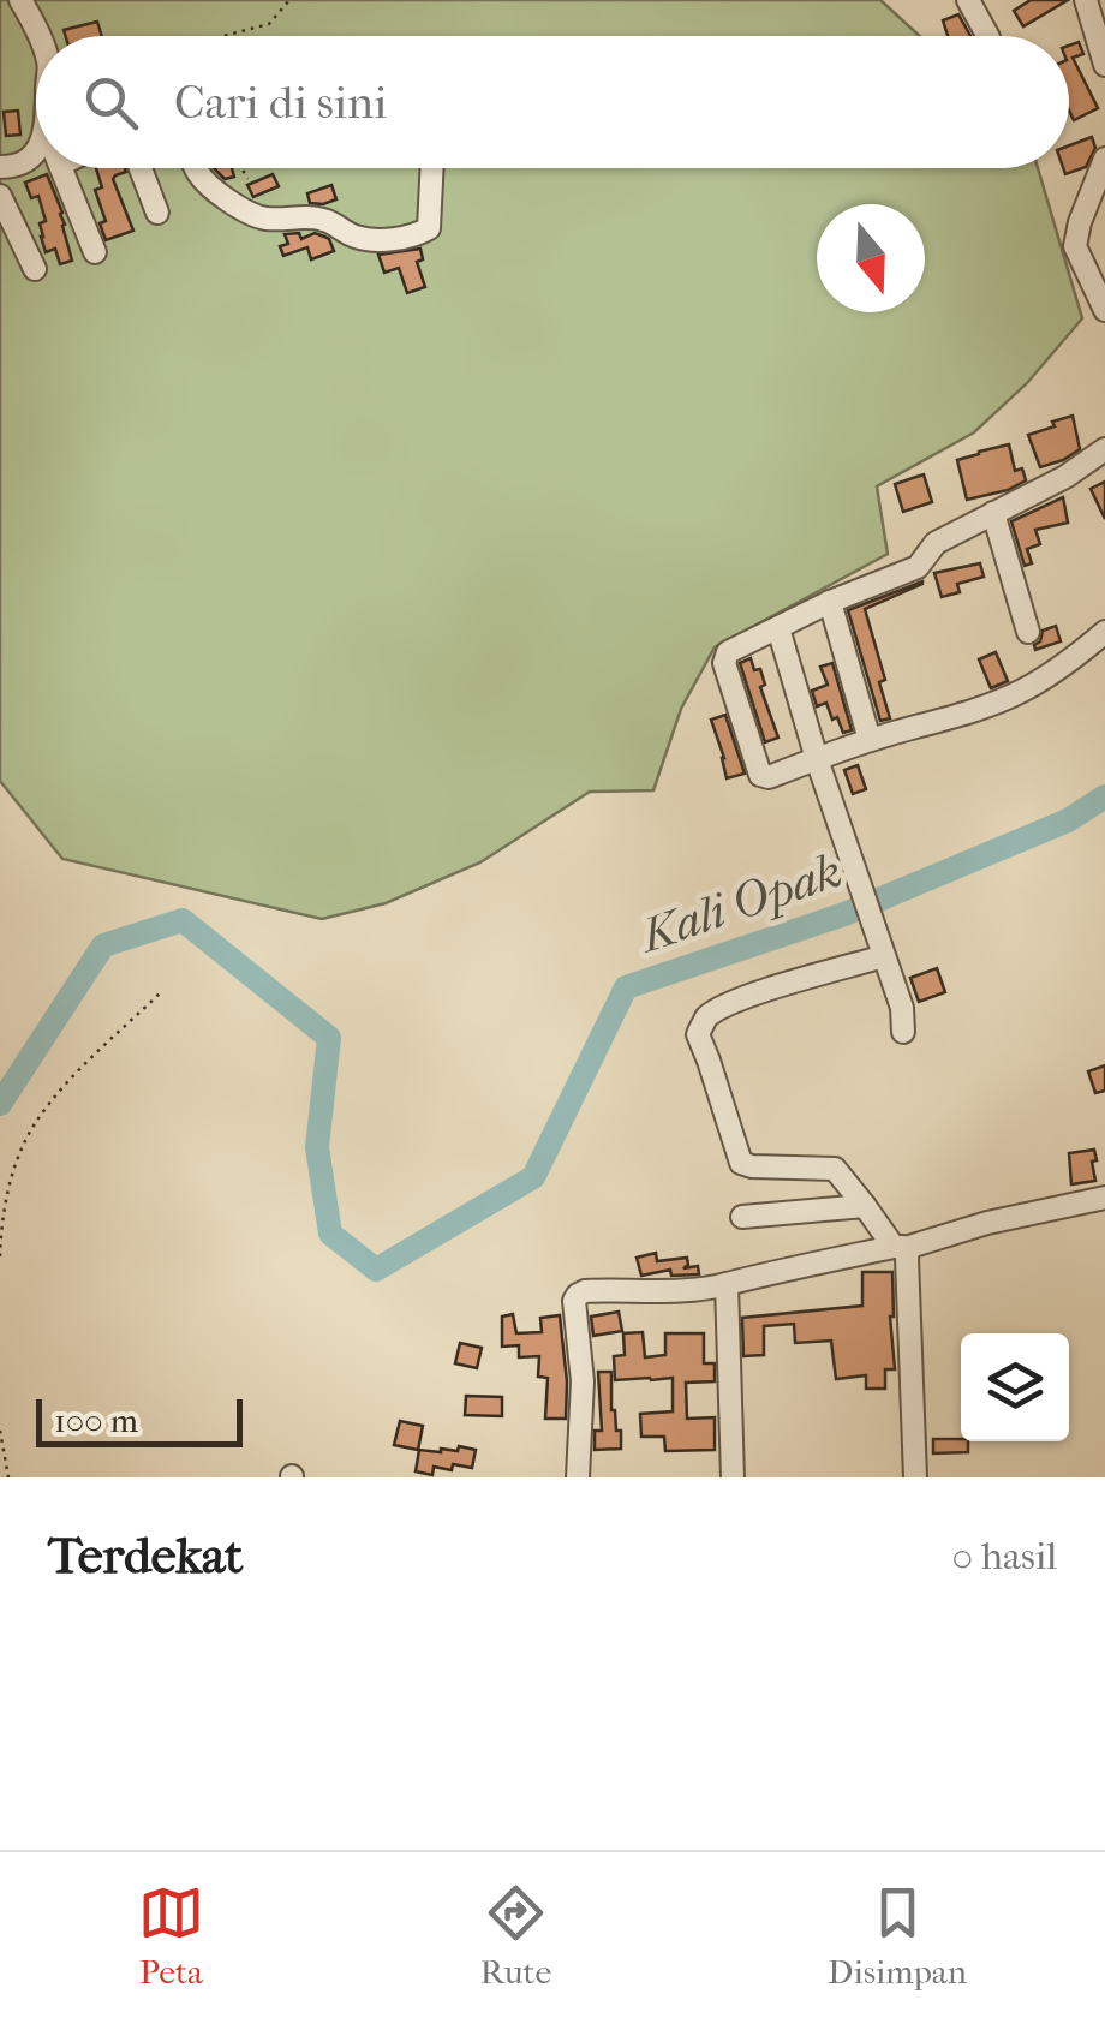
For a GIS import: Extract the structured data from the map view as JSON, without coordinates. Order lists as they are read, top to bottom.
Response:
{
  "water": ["Kali Opak"],
  "scale_bar": "100 m",
  "north": "bottom",
  "page": {
    "search": "Cari di sini",
    "scale": "100 m",
    "heading": ["Terdekat", "0 hasil"],
    "nav": ["Peta", "Rute", "Disimpan"]
  }
}
